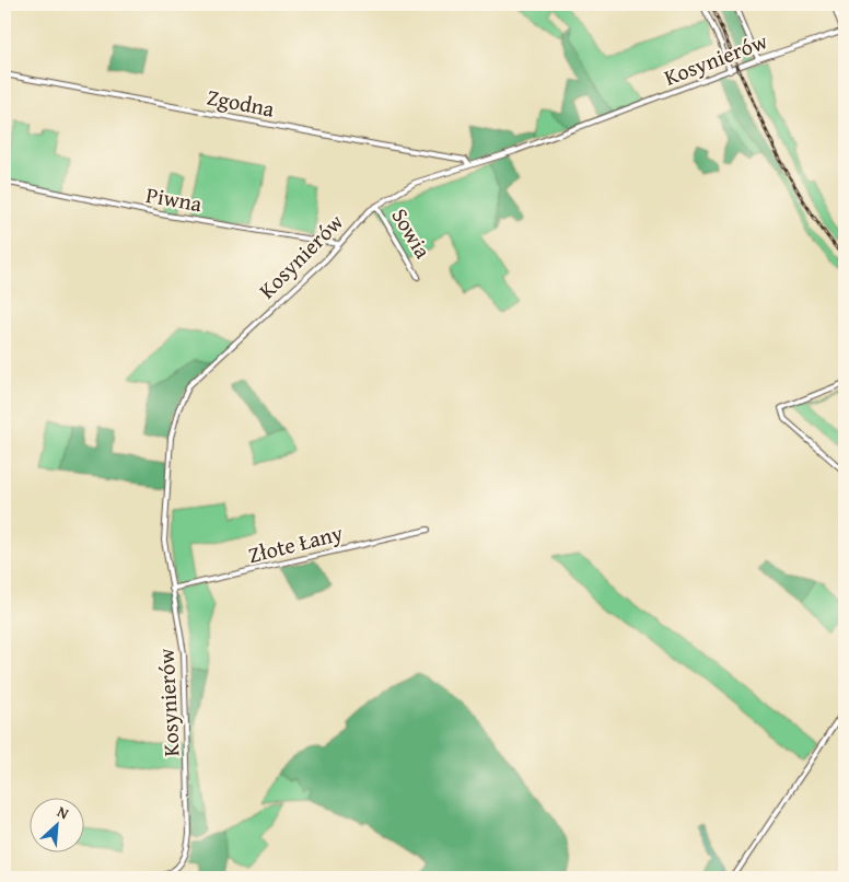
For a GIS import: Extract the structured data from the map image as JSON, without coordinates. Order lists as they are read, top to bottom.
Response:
{
  "streets": {
    "street": [
      "Kosynierów",
      "Zgodna",
      "Piwna",
      "Sowia",
      "Złote Łany"
    ]
  },
  "crossings": [
    ["Kosynierów", "Zgodna"],
    ["Kosynierów", "Piwna"],
    ["Kosynierów", "Sowia"],
    ["Kosynierów", "Złote Łany"]
  ],
  "north": "top right"
}
